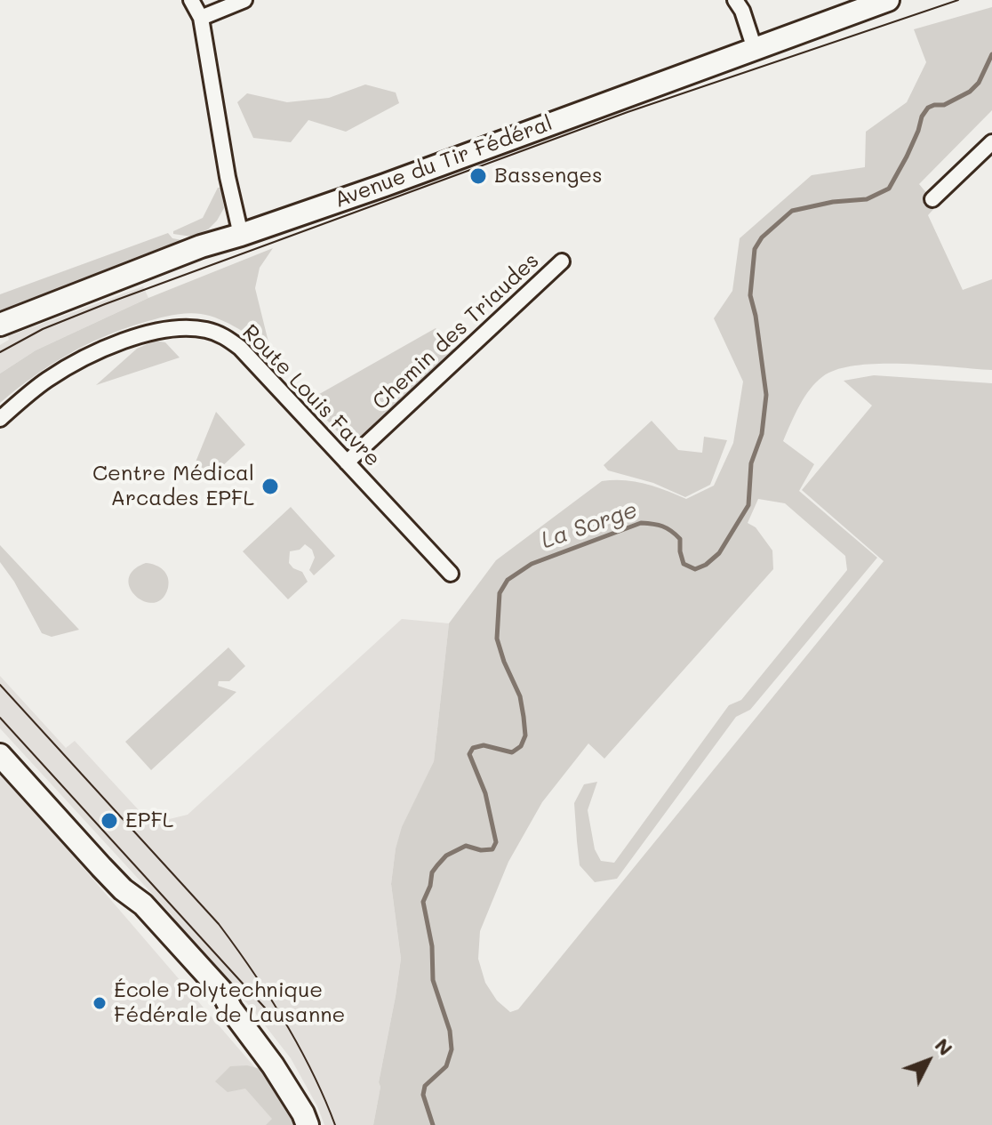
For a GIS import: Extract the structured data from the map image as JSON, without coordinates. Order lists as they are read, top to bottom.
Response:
{
  "streets": {
    "main road": ["Avenue du Tir Fédéral"],
    "street": ["Chemin des Triaudes", "Route Louis Favre"]
  },
  "crossings": [
    ["Chemin des Triaudes", "Route Louis Favre"]
  ],
  "water": ["La Sorge"],
  "places": [
    "Bassenges",
    "Centre Médical Arcades EPFL",
    "EPFL",
    "École Polytechnique Fédérale de Lausanne"
  ],
  "north": "top right"
}
